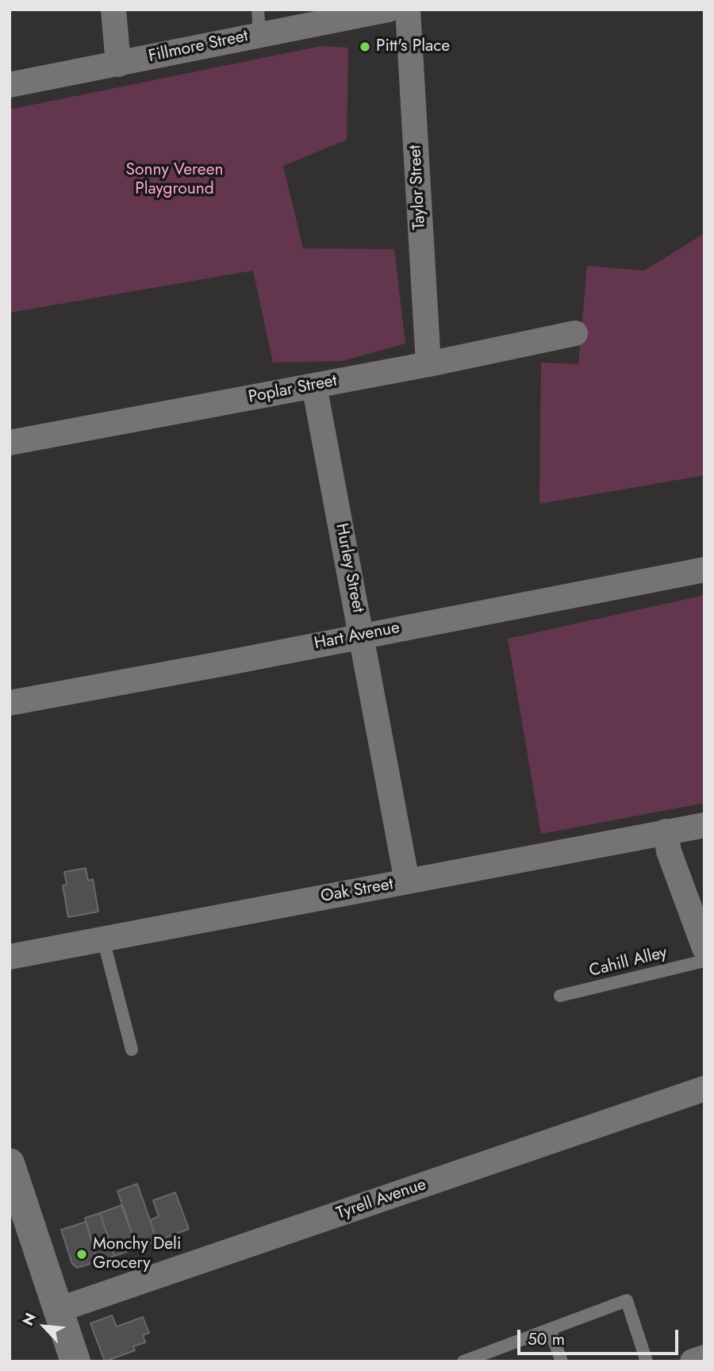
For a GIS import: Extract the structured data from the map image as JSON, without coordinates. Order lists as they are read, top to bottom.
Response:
{
  "streets": {
    "street": [
      "Fillmore Street",
      "Taylor Street",
      "Poplar Street",
      "Hurley Street",
      "Hart Avenue",
      "Oak Street",
      "Tyrell Avenue"
    ],
    "lane": ["Cahill Alley"]
  },
  "crossings": [
    ["Taylor Street", "Poplar Street"],
    ["Poplar Street", "Hurley Street"],
    ["Hurley Street", "Hart Avenue"],
    ["Hurley Street", "Oak Street"]
  ],
  "parks": ["Sonny Vereen Playground"],
  "places": ["Pitt's Place", "Monchy Deli Grocery"],
  "scale_bar": "50 m",
  "north": "top left"
}
